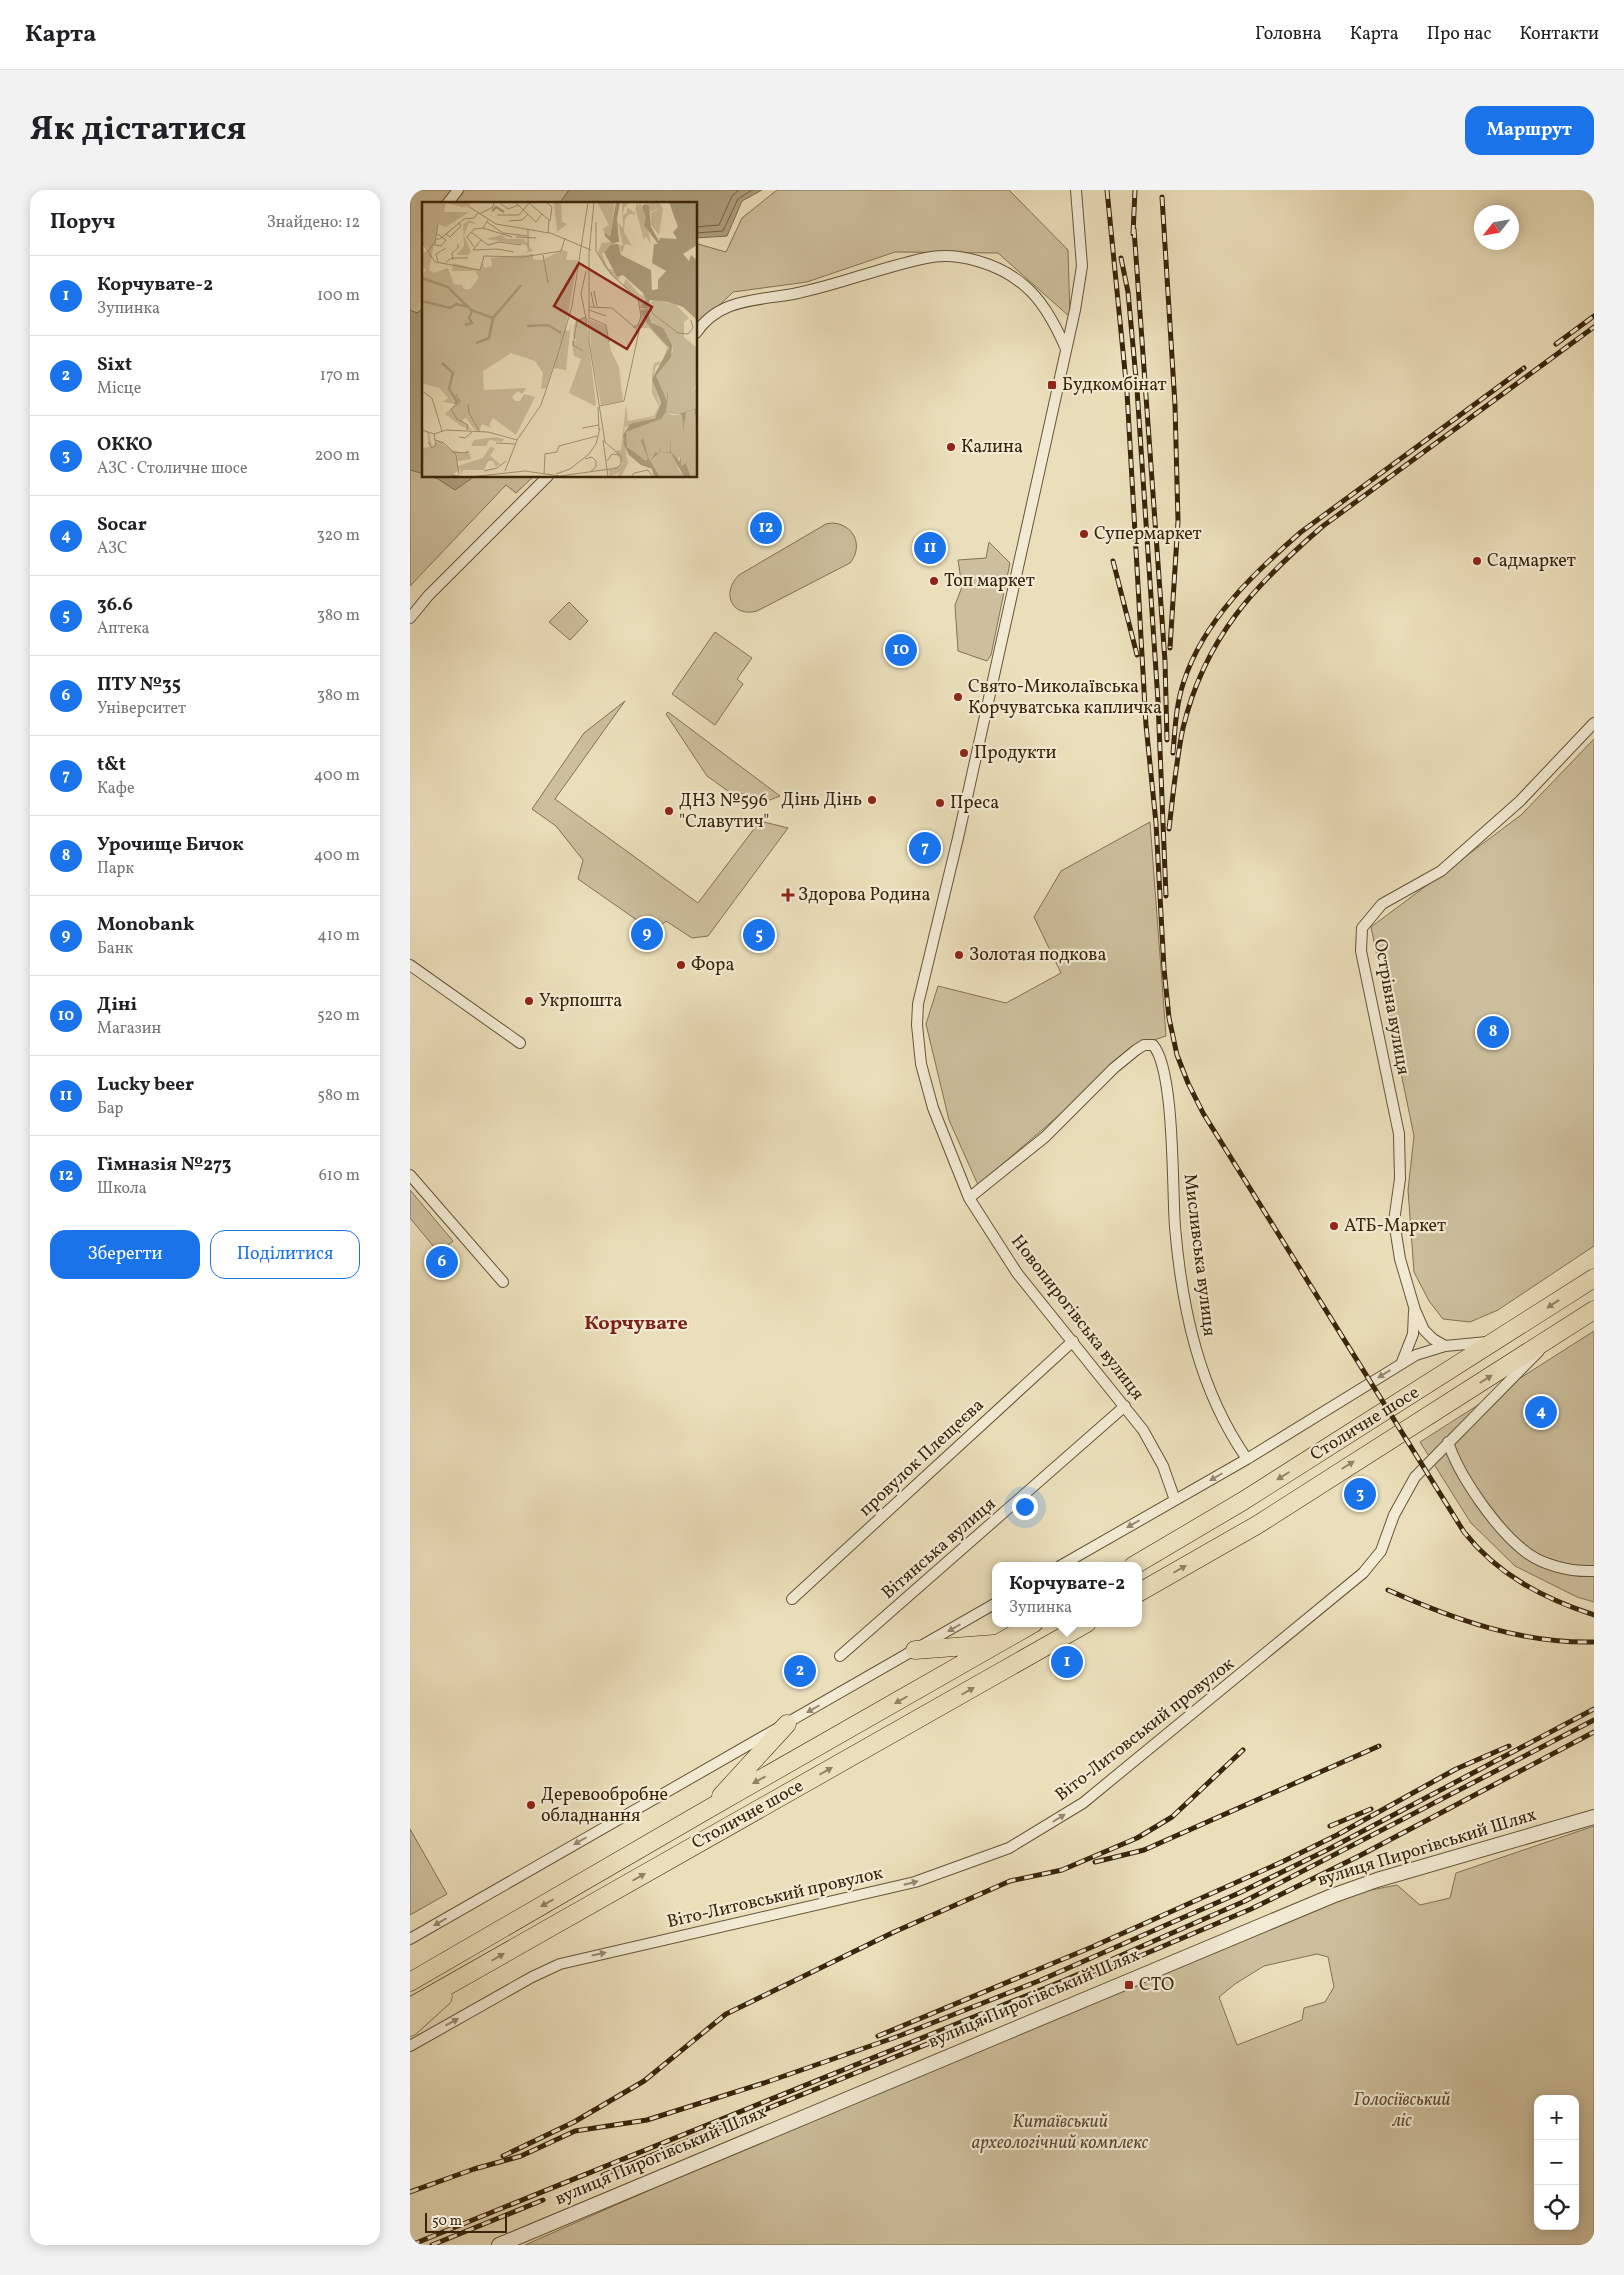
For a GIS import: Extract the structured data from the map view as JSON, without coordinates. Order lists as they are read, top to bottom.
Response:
{
  "streets": {
    "highway": ["Столичне шосе"],
    "street": [
      "Острівна вулиця",
      "Мисливська вулиця",
      "Новопирогівська вулиця",
      "провулок Плещеєва",
      "Вітянська вулиця",
      "Віто-Литовський провулок",
      "вулиця Пирогівський Шлях"
    ]
  },
  "crossings": [
    ["Мисливська вулиця", "Новопирогівська вулиця"],
    ["Новопирогівська вулиця", "провулок Плещеєва"],
    ["Новопирогівська вулиця", "Вітянська вулиця"],
    ["Столичне шосе", "Віто-Литовський провулок"]
  ],
  "one_way": ["Віто-Литовський провулок"],
  "districts": ["Корчувате"],
  "parks": ["Голосіївський ліс", "Китаївський археологічний комплекс"],
  "places": {
    "transit": ["Будкомбінат", "СТО"],
    "other": [
      "Калина",
      "Супермаркет",
      "Садмаркет",
      "Топ маркет",
      "Свято-Миколаївська Корчуватська капличка",
      "Продукти",
      "Дінь Дінь",
      "Преса",
      "ДНЗ №596 \"Славутич\"",
      "Золотая подкова",
      "Фора",
      "Укрпошта",
      "АТБ-Маркет",
      "Деревообробне обладнання"
    ],
    "health": ["Здорова Родина"]
  },
  "scale_bar": "50 m",
  "north": "bottom left",
  "page": {
    "header": "Карта",
    "nav": [
      "Головна",
      "Карта",
      "Про нас",
      "Контакти"
    ],
    "title": "Як дістатися",
    "buttons": [
      "Маршрут",
      ["Зберегти", "Поділитися"]
    ],
    "heading": ["Поруч", "Знайдено: 12"],
    "list": [
      {
        "mark": "1",
        "name": "Корчувате-2",
        "note": "Зупинка",
        "value": "100 m"
      },
      {
        "mark": "2",
        "name": "Sixt",
        "note": "Місце",
        "value": "170 m"
      },
      {
        "mark": "3",
        "name": "ОККО",
        "note": "АЗС · Столичне шосе",
        "value": "200 m"
      },
      {
        "mark": "4",
        "name": "Socar",
        "note": "АЗС",
        "value": "320 m"
      },
      {
        "mark": "5",
        "name": "36.6",
        "note": "Аптека",
        "value": "380 m"
      },
      {
        "mark": "6",
        "name": "ПТУ №35",
        "note": "Університет",
        "value": "380 m"
      },
      {
        "mark": "7",
        "name": "t&t",
        "note": "Кафе",
        "value": "400 m"
      },
      {
        "mark": "8",
        "name": "Урочище Бичок",
        "note": "Парк",
        "value": "400 m"
      },
      {
        "mark": "9",
        "name": "Monobank",
        "note": "Банк",
        "value": "410 m"
      },
      {
        "mark": "10",
        "name": "Діні",
        "note": "Магазин",
        "value": "520 m"
      },
      {
        "mark": "11",
        "name": "Lucky beer",
        "note": "Бар",
        "value": "580 m"
      },
      {
        "mark": "12",
        "name": "Гімназія №273",
        "note": "Школа",
        "value": "610 m"
      }
    ],
    "pins": [
      "12",
      "11",
      "10",
      "7",
      "9",
      "5",
      "8",
      "6",
      "4",
      "3",
      "1",
      "2"
    ],
    "popup": ["Корчувате-2", "Зупинка"],
    "map_buttons": ["+", "−"],
    "scale": "50 m"
  }
}
